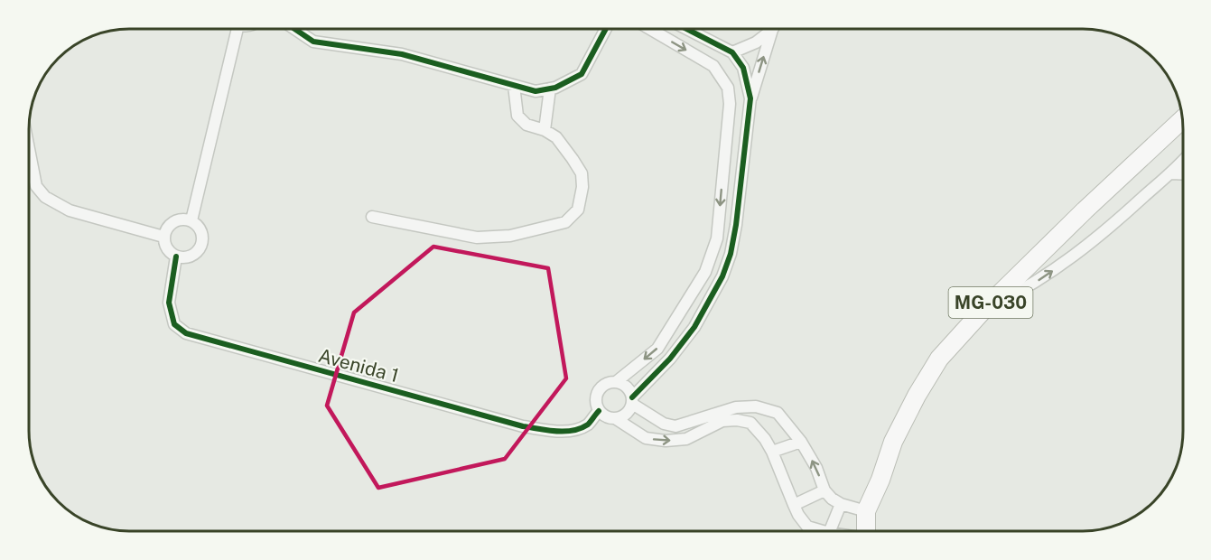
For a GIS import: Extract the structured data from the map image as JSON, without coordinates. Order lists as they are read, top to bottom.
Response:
{
  "streets": {
    "highway": ["MG-030"],
    "street": ["Avenida 1"]
  }
}
